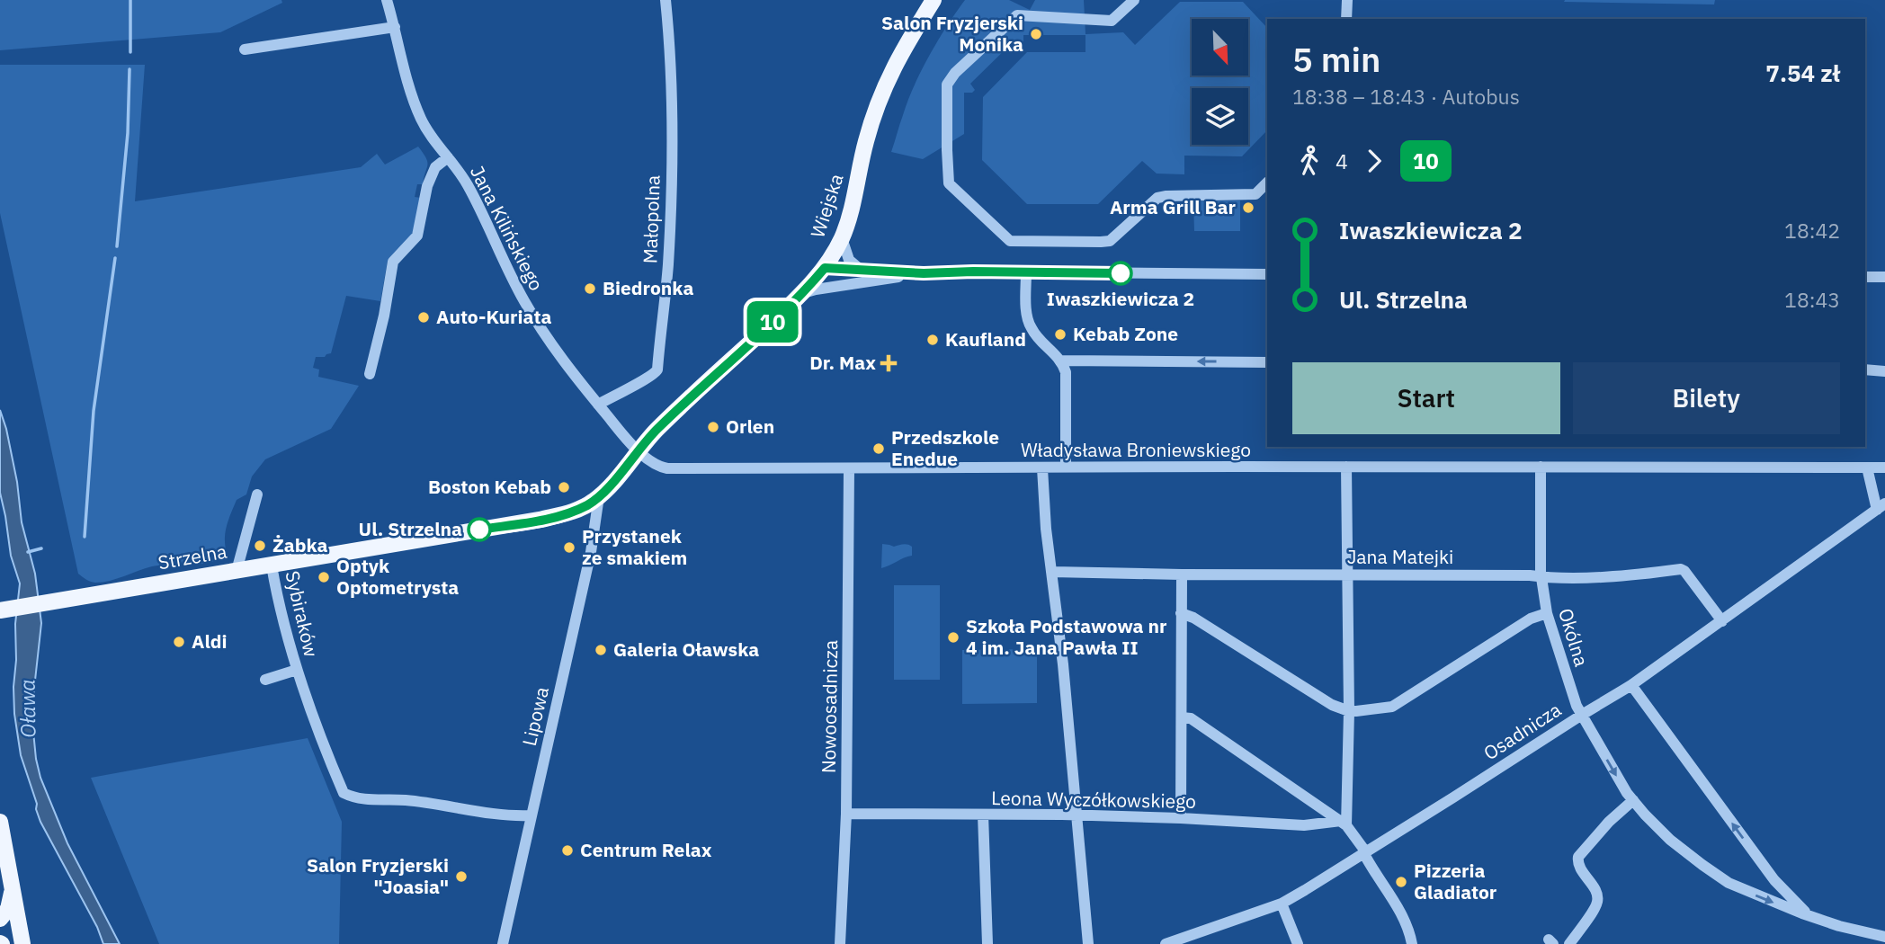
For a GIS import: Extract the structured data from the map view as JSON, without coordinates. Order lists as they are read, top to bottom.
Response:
{
  "streets": {
    "main road": ["Wiejska", "Strzelna"],
    "street": [
      "Małopolna",
      "Jana Kilińskiego",
      "Władysława Broniewskiego",
      "Jana Matejki",
      "Sybiraków",
      "Okólna",
      "Nowoosadnicza",
      "Lipowa",
      "Osadnicza",
      "Leona Wyczółkowskiego"
    ]
  },
  "crossings": [
    ["Wiejska", "Jana Kilińskiego"],
    ["Wiejska", "Władysława Broniewskiego"],
    ["Wiejska", "Strzelna"],
    ["Wiejska", "Lipowa"],
    ["Małopolna", "Jana Kilińskiego"],
    ["Jana Kilińskiego", "Władysława Broniewskiego"],
    ["Władysława Broniewskiego", "Okólna"],
    ["Władysława Broniewskiego", "Nowoosadnicza"],
    ["Strzelna", "Sybiraków"],
    ["Strzelna", "Lipowa"],
    ["Jana Matejki", "Okólna"],
    ["Jana Matejki", "Osadnicza"],
    ["Okólna", "Osadnicza"],
    ["Nowoosadnicza", "Leona Wyczółkowskiego"]
  ],
  "water": ["Oława"],
  "places": {
    "other": [
      "Salon Fryzjerski Monika",
      "Arma Grill Bar",
      "Iwaszkiewicza 2",
      "Biedronka",
      "Auto-Kuriata",
      "Kebab Zone",
      "Kaufland",
      "Orlen",
      "Przedszkole Enedue",
      "Boston Kebab",
      "Ul. Strzelna",
      "Żabka",
      "Przystanek ze smakiem",
      "Optyk Optometrysta",
      "Szkoła Podstawowa nr 4 im. Jana Pawła II",
      "Aldi",
      "Galeria Oławska",
      "Centrum Relax",
      "Salon Fryzjerski \"Joasia\"",
      "Pizzeria Gladiator"
    ],
    "health": ["Dr. Max"]
  },
  "lines": ["bus line 10"],
  "north": "bottom right",
  "page": {
    "on_map": "10",
    "heading": ["5 min", "18:38 – 18:43 · Autobus", "7.54 zł"],
    "legs": ["4", "10"],
    "list": [
      {
        "name": "Iwaszkiewicza 2",
        "value": "18:42"
      },
      {
        "name": "Ul. Strzelna",
        "value": "18:43"
      }
    ],
    "buttons": ["Start", "Bilety"]
  }
}
